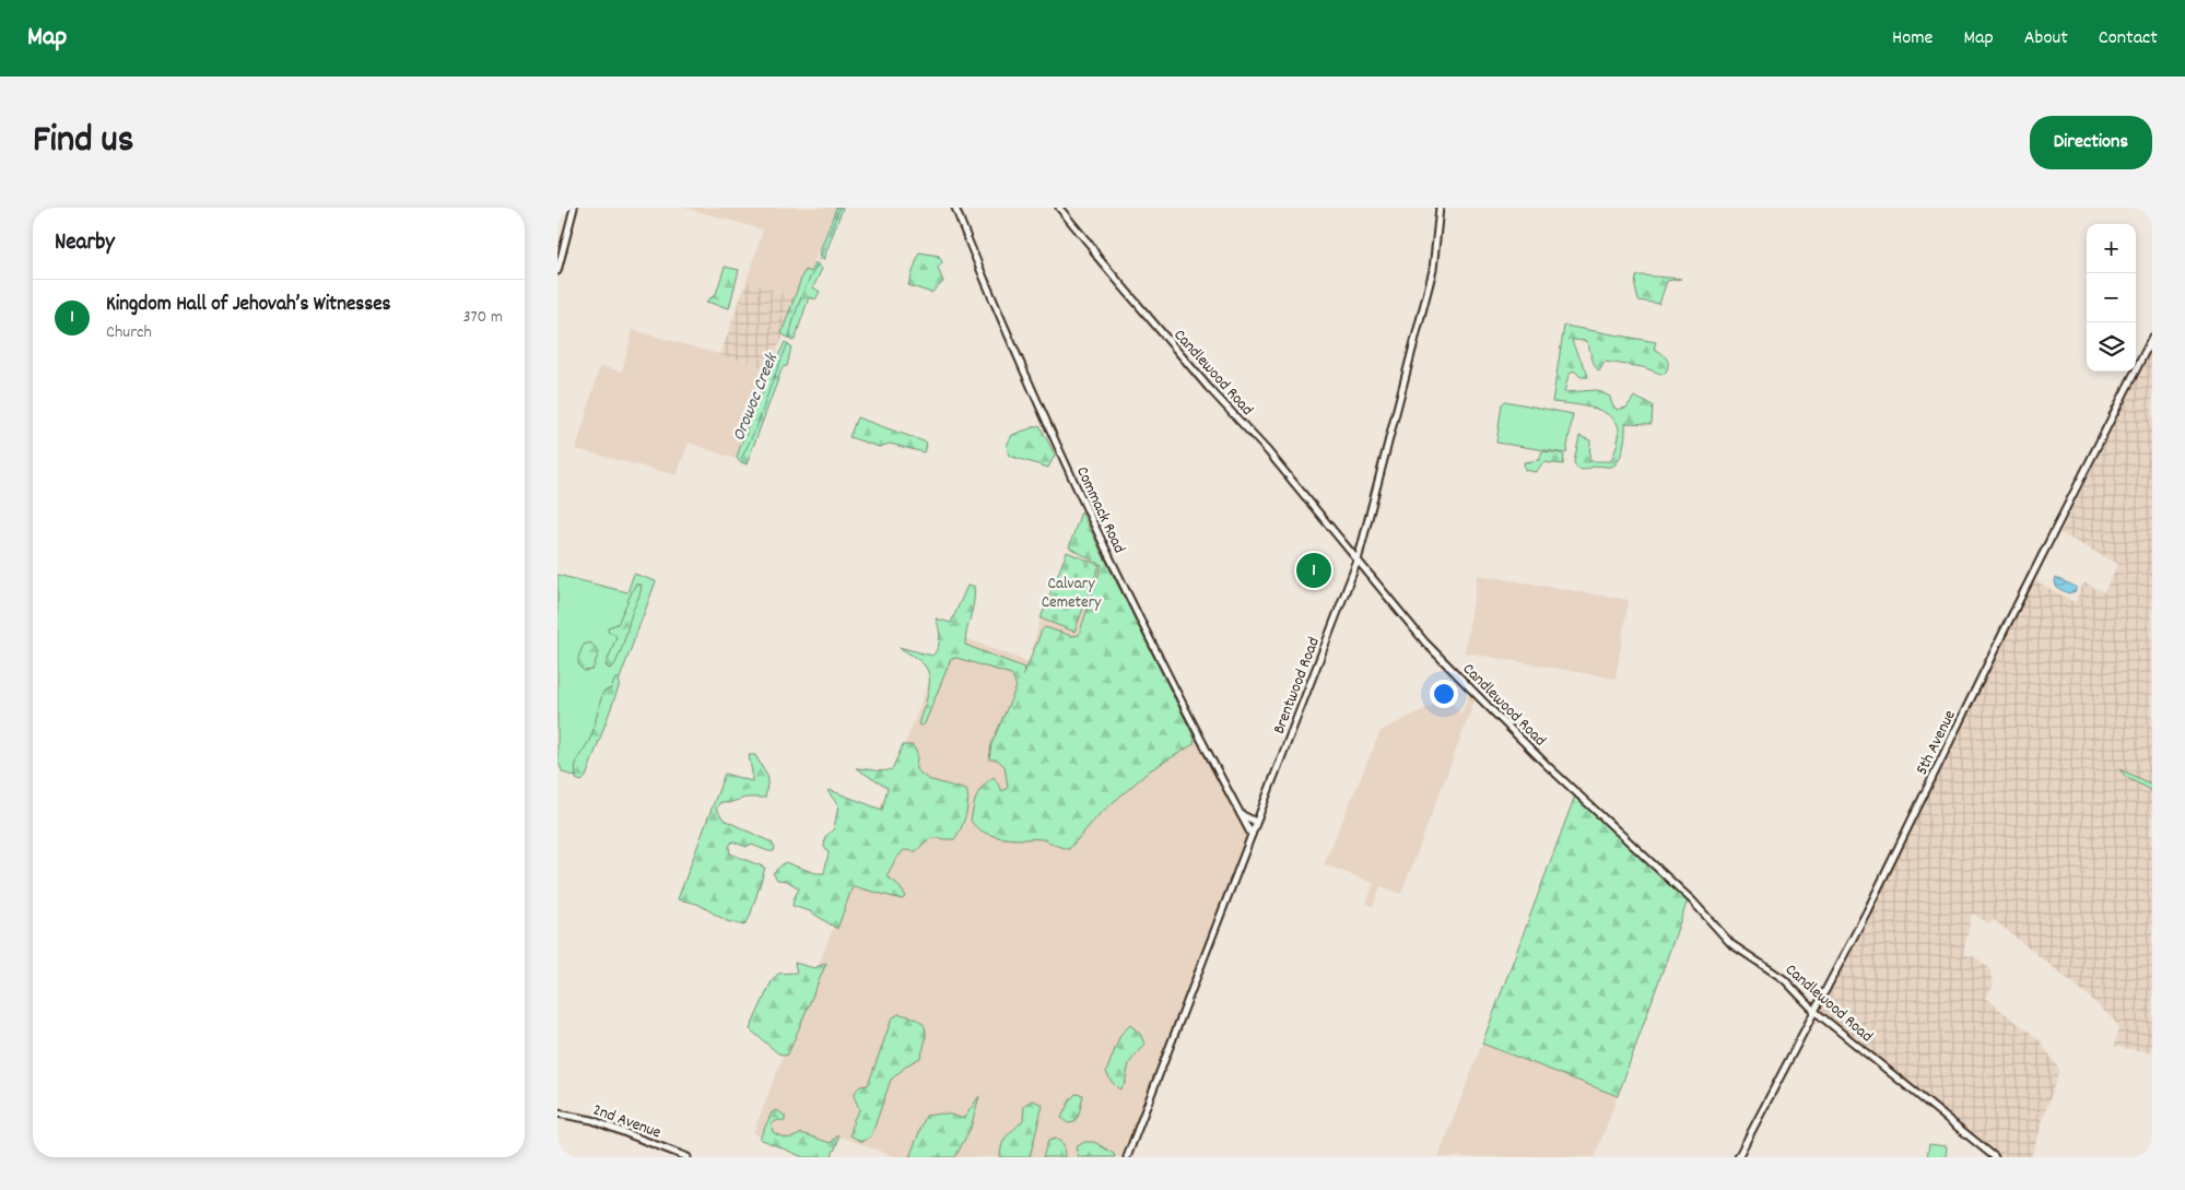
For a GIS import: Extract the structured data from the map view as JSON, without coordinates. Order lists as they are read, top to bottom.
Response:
{
  "streets": {
    "street": [
      "Candlewood Road",
      "Commack Road",
      "Brentwood Road",
      "5th Avenue",
      "2nd Avenue"
    ]
  },
  "crossings": [
    ["Candlewood Road", "Brentwood Road"],
    ["Candlewood Road", "5th Avenue"],
    ["Commack Road", "Brentwood Road"]
  ],
  "water": ["Orowoc Creek"],
  "parks": ["Calvary Cemetery"],
  "page": {
    "header": "Map",
    "nav": [
      "Home",
      "Map",
      "About",
      "Contact"
    ],
    "title": "Find us",
    "buttons": "Directions",
    "heading": "Nearby",
    "map_buttons": ["+", "−"],
    "list": [
      {
        "mark": "1",
        "name": "Kingdom Hall of Jehovah’s Witnesses",
        "note": "Church",
        "value": "370 m"
      }
    ],
    "pins": "1"
  }
}
